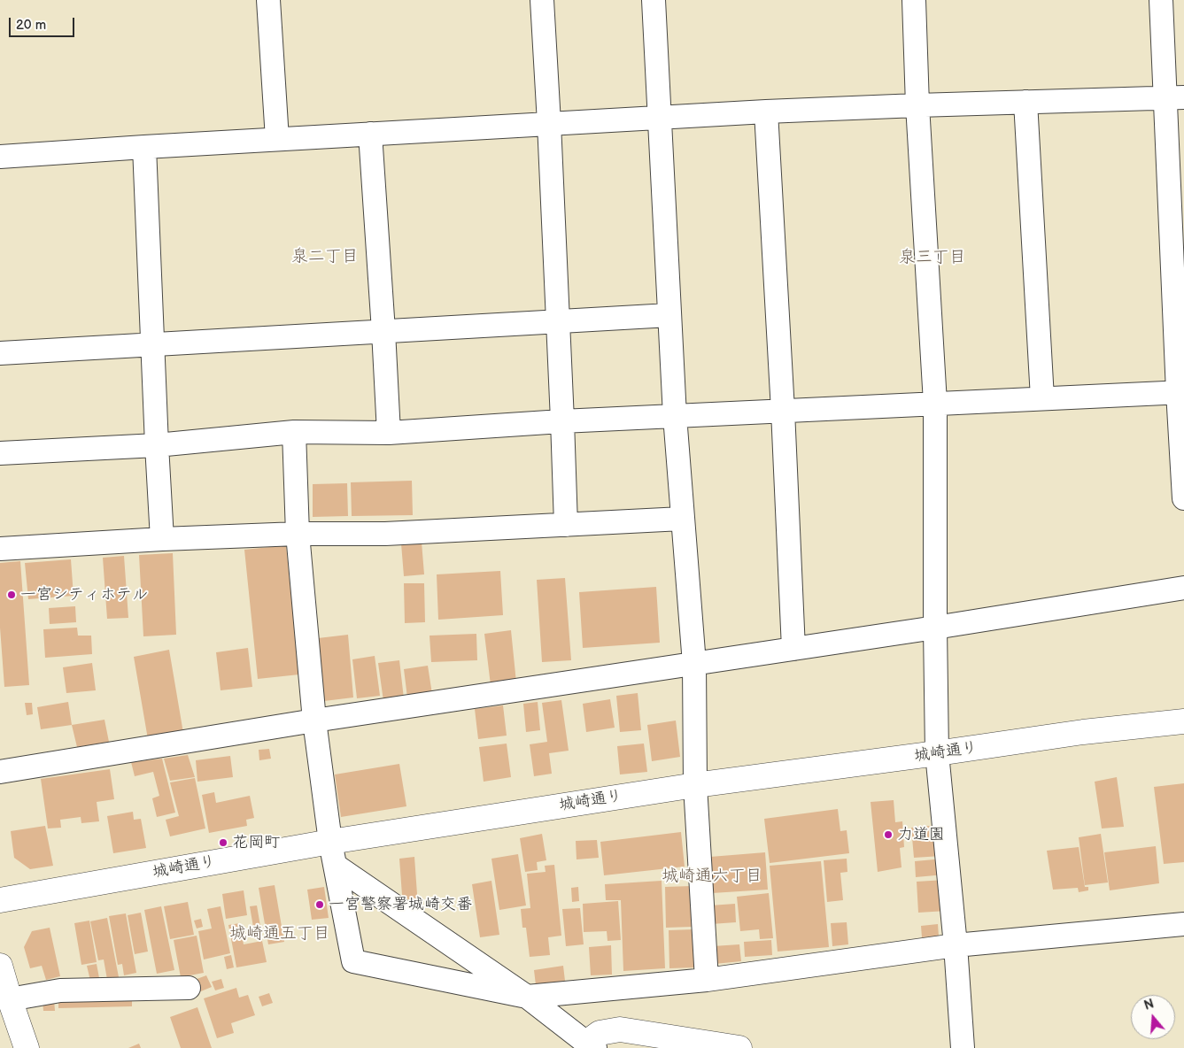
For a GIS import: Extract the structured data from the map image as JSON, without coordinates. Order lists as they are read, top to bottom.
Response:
{
  "streets": {
    "street": ["城崎通り"]
  },
  "districts": [
    "泉二丁目",
    "泉三丁目",
    "城崎通六丁目",
    "城崎通五丁目"
  ],
  "places": [
    "一宮シティホテル",
    "力道園",
    "花岡町",
    "一宮警察署城崎交番"
  ],
  "scale_bar": "20 m",
  "north": "top"
}
